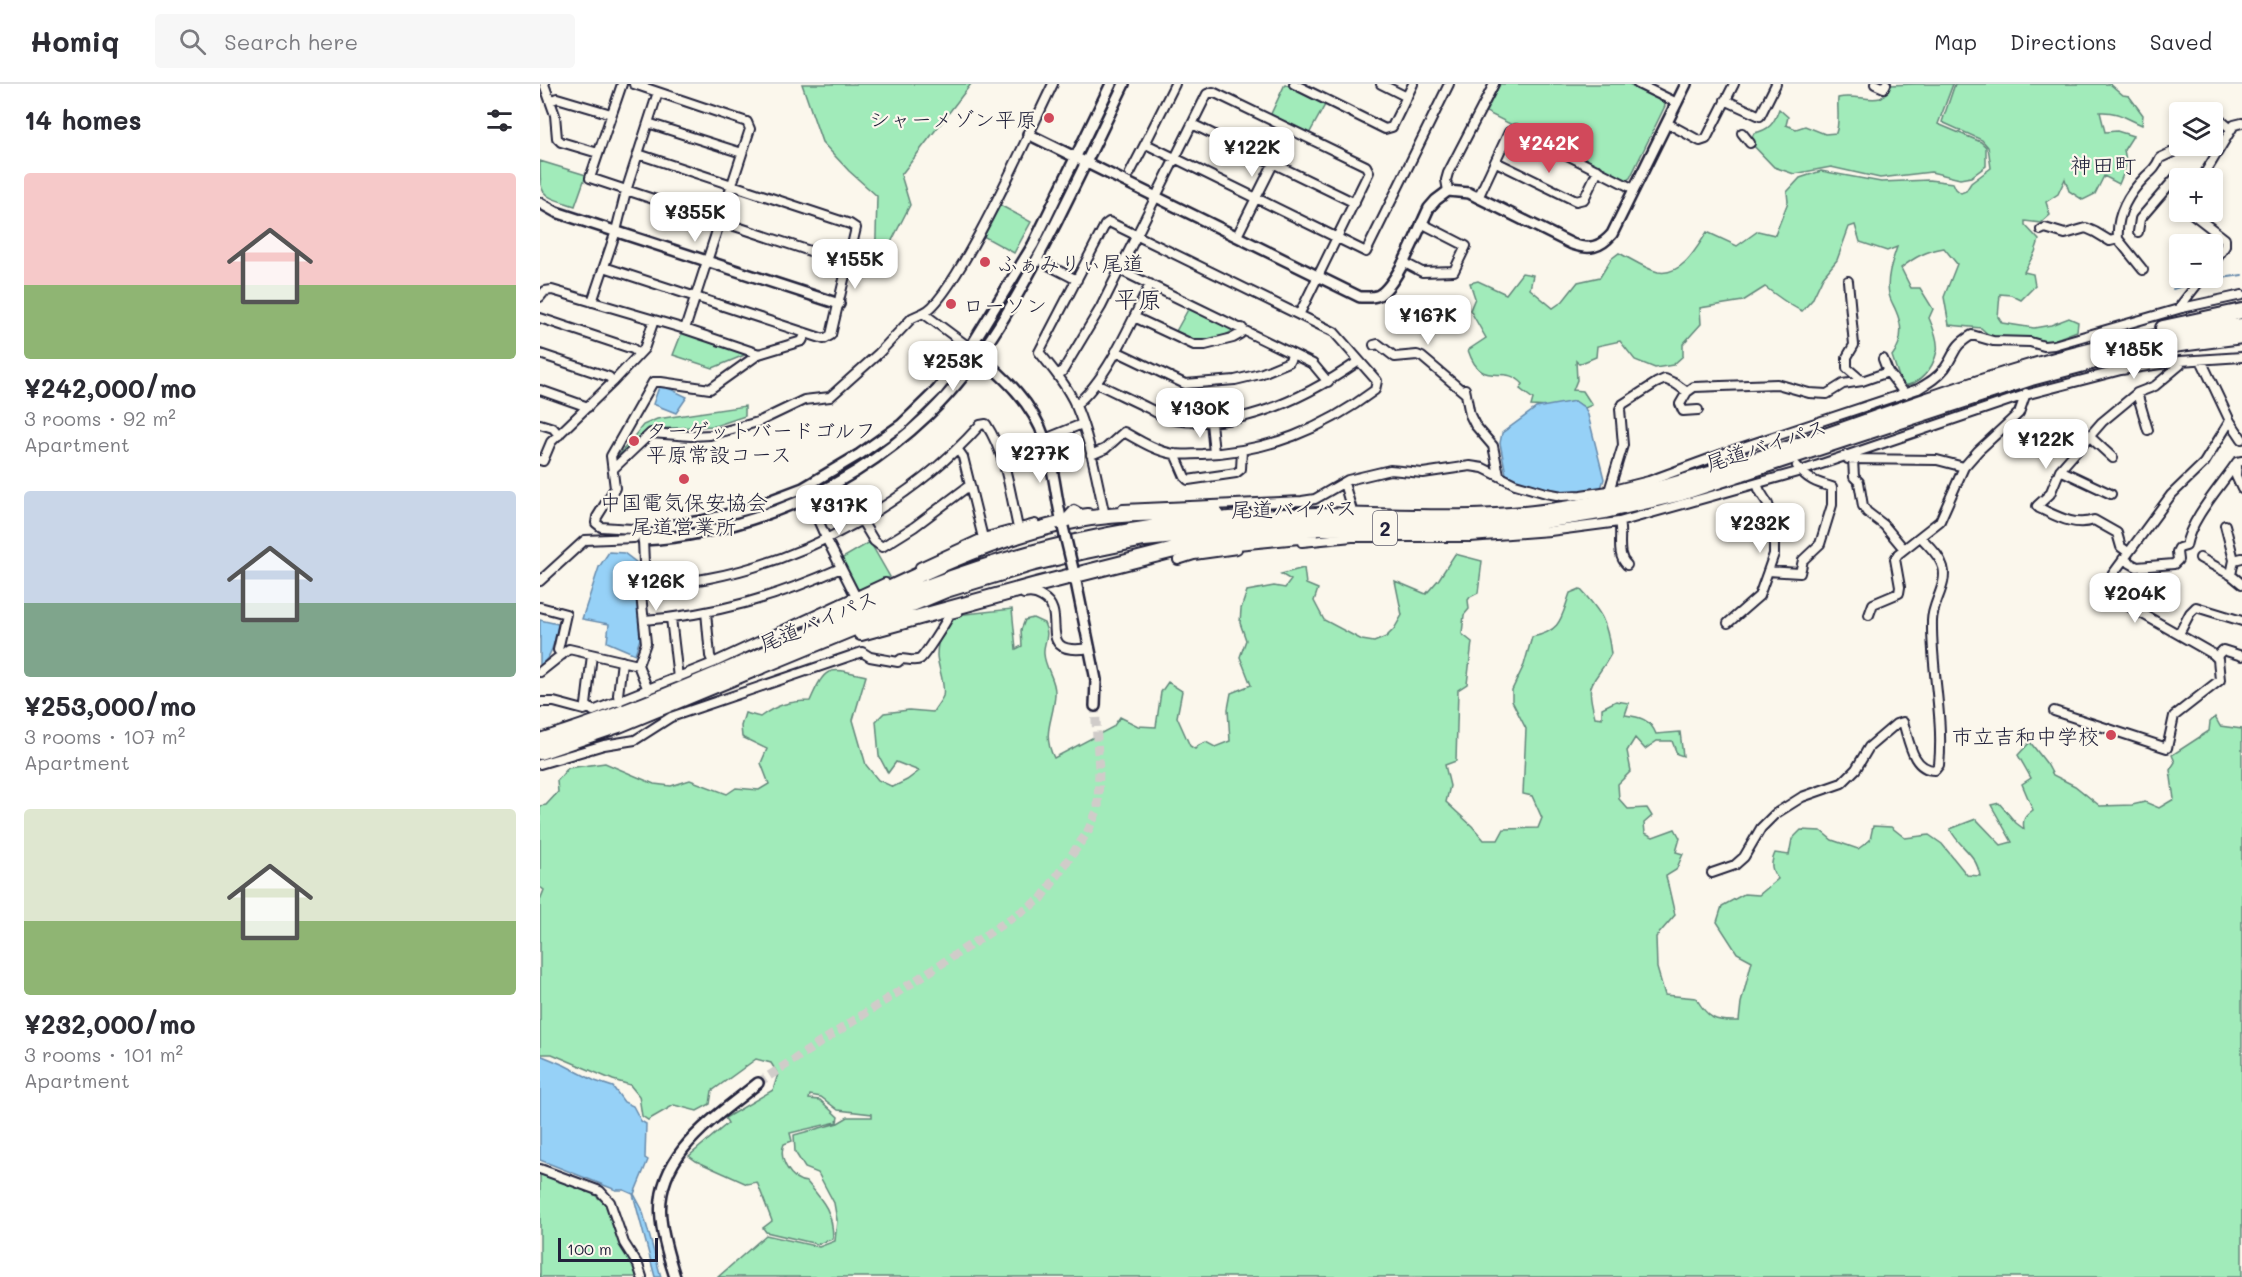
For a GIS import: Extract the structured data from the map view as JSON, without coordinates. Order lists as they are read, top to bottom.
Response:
{
  "streets": {
    "highway": ["尾道バイパス", "2"]
  },
  "districts": ["神田町", "平原"],
  "places": [
    "シャーメゾン平原",
    "ふぁみりぃ尾道",
    "ローソン",
    "ターゲットバードゴルフ 平原常設コース",
    "中国電気保安協会 尾道営業所",
    "市立吉和中学校"
  ],
  "scale_bar": "100 m",
  "page": {
    "header": "Homiq",
    "search": "Search here",
    "nav": ["Map", "Directions", "Saved"],
    "heading": "14 homes",
    "map_buttons": ["+", "−"],
    "price": [
      "¥242K",
      "¥122K",
      "¥355K",
      "¥155K",
      "¥167K",
      "¥185K",
      "¥253K",
      "¥130K",
      "¥122K",
      "¥277K",
      "¥317K",
      "¥232K",
      "¥126K",
      "¥204K"
    ],
    "list": [
      {
        "name": "¥242,000/mo",
        "note": "3 rooms · 92 m² · Apartment"
      },
      {
        "name": "¥253,000/mo",
        "note": "3 rooms · 107 m² · Apartment"
      },
      {
        "name": "¥232,000/mo",
        "note": "3 rooms · 101 m² · Apartment"
      }
    ],
    "scale": "100 m"
  }
}
